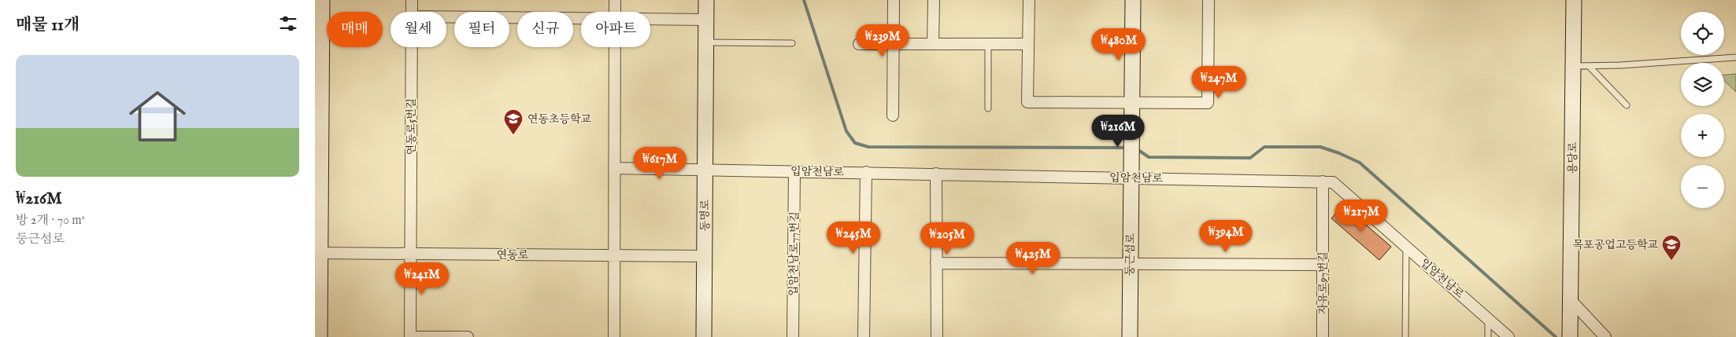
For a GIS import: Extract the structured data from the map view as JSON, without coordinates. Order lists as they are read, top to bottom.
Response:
{
  "streets": {
    "street": [
      "연동로5번길",
      "용당로",
      "입암천남로",
      "동명로",
      "입암천남로77번길",
      "연동로",
      "둥근섬로",
      "자유로97번길"
    ]
  },
  "crossings": [
    ["연동로5번길", "연동로"],
    ["입암천남로", "동명로"],
    ["입암천남로", "입암천남로77번길"],
    ["입암천남로", "둥근섬로"],
    ["입암천남로", "자유로97번길"],
    ["동명로", "연동로"]
  ],
  "places": {
    "school or university": ["연동초등학교", "목포공업고등학교"]
  },
  "page": {
    "heading": "매물 11개",
    "map_buttons": ["+", "−"],
    "chip": [
      "매매",
      "월세",
      "필터",
      "신규",
      "아파트"
    ],
    "price": [
      "₩239M",
      "₩480M",
      "₩247M",
      "₩216M",
      "₩617M",
      "₩217M",
      "₩394M",
      "₩245M",
      "₩205M",
      "₩425M",
      "₩241M"
    ],
    "list": [
      {
        "name": "₩216M",
        "note": "방 2개 · 70 m² · 둥근섬로"
      }
    ]
  }
}
